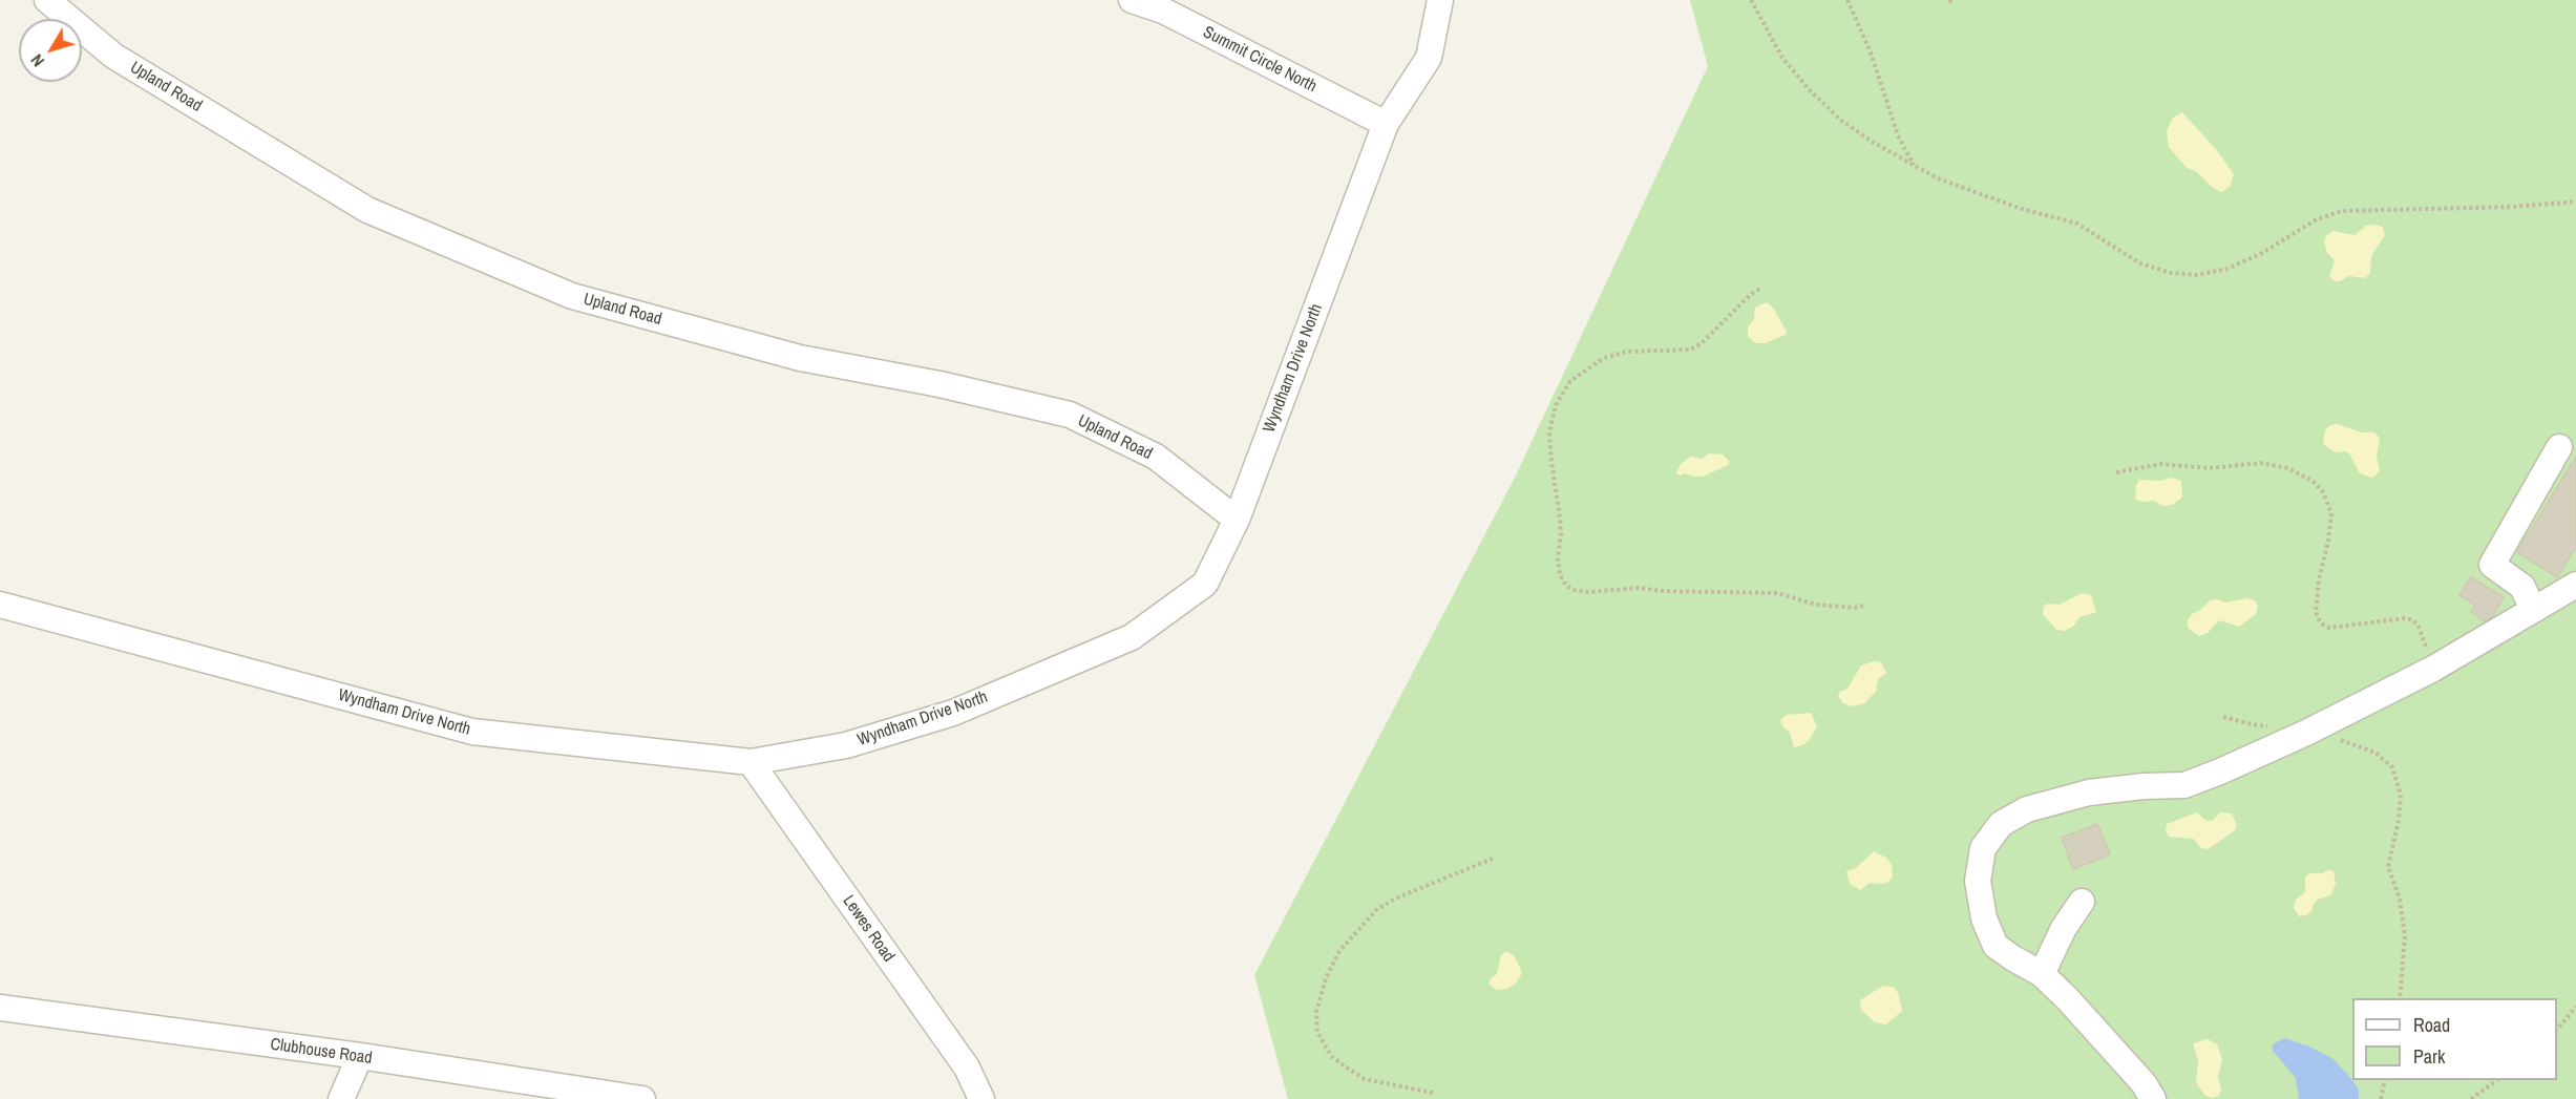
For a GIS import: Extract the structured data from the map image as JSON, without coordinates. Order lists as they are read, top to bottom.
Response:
{
  "streets": {
    "street": [
      "Summit Circle North",
      "Upland Road",
      "Wyndham Drive North",
      "Lewes Road",
      "Clubhouse Road"
    ]
  },
  "crossings": [
    ["Summit Circle North", "Wyndham Drive North"],
    ["Upland Road", "Wyndham Drive North"],
    ["Wyndham Drive North", "Lewes Road"]
  ],
  "legend": ["Road", "Park"],
  "north": "bottom left"
}
